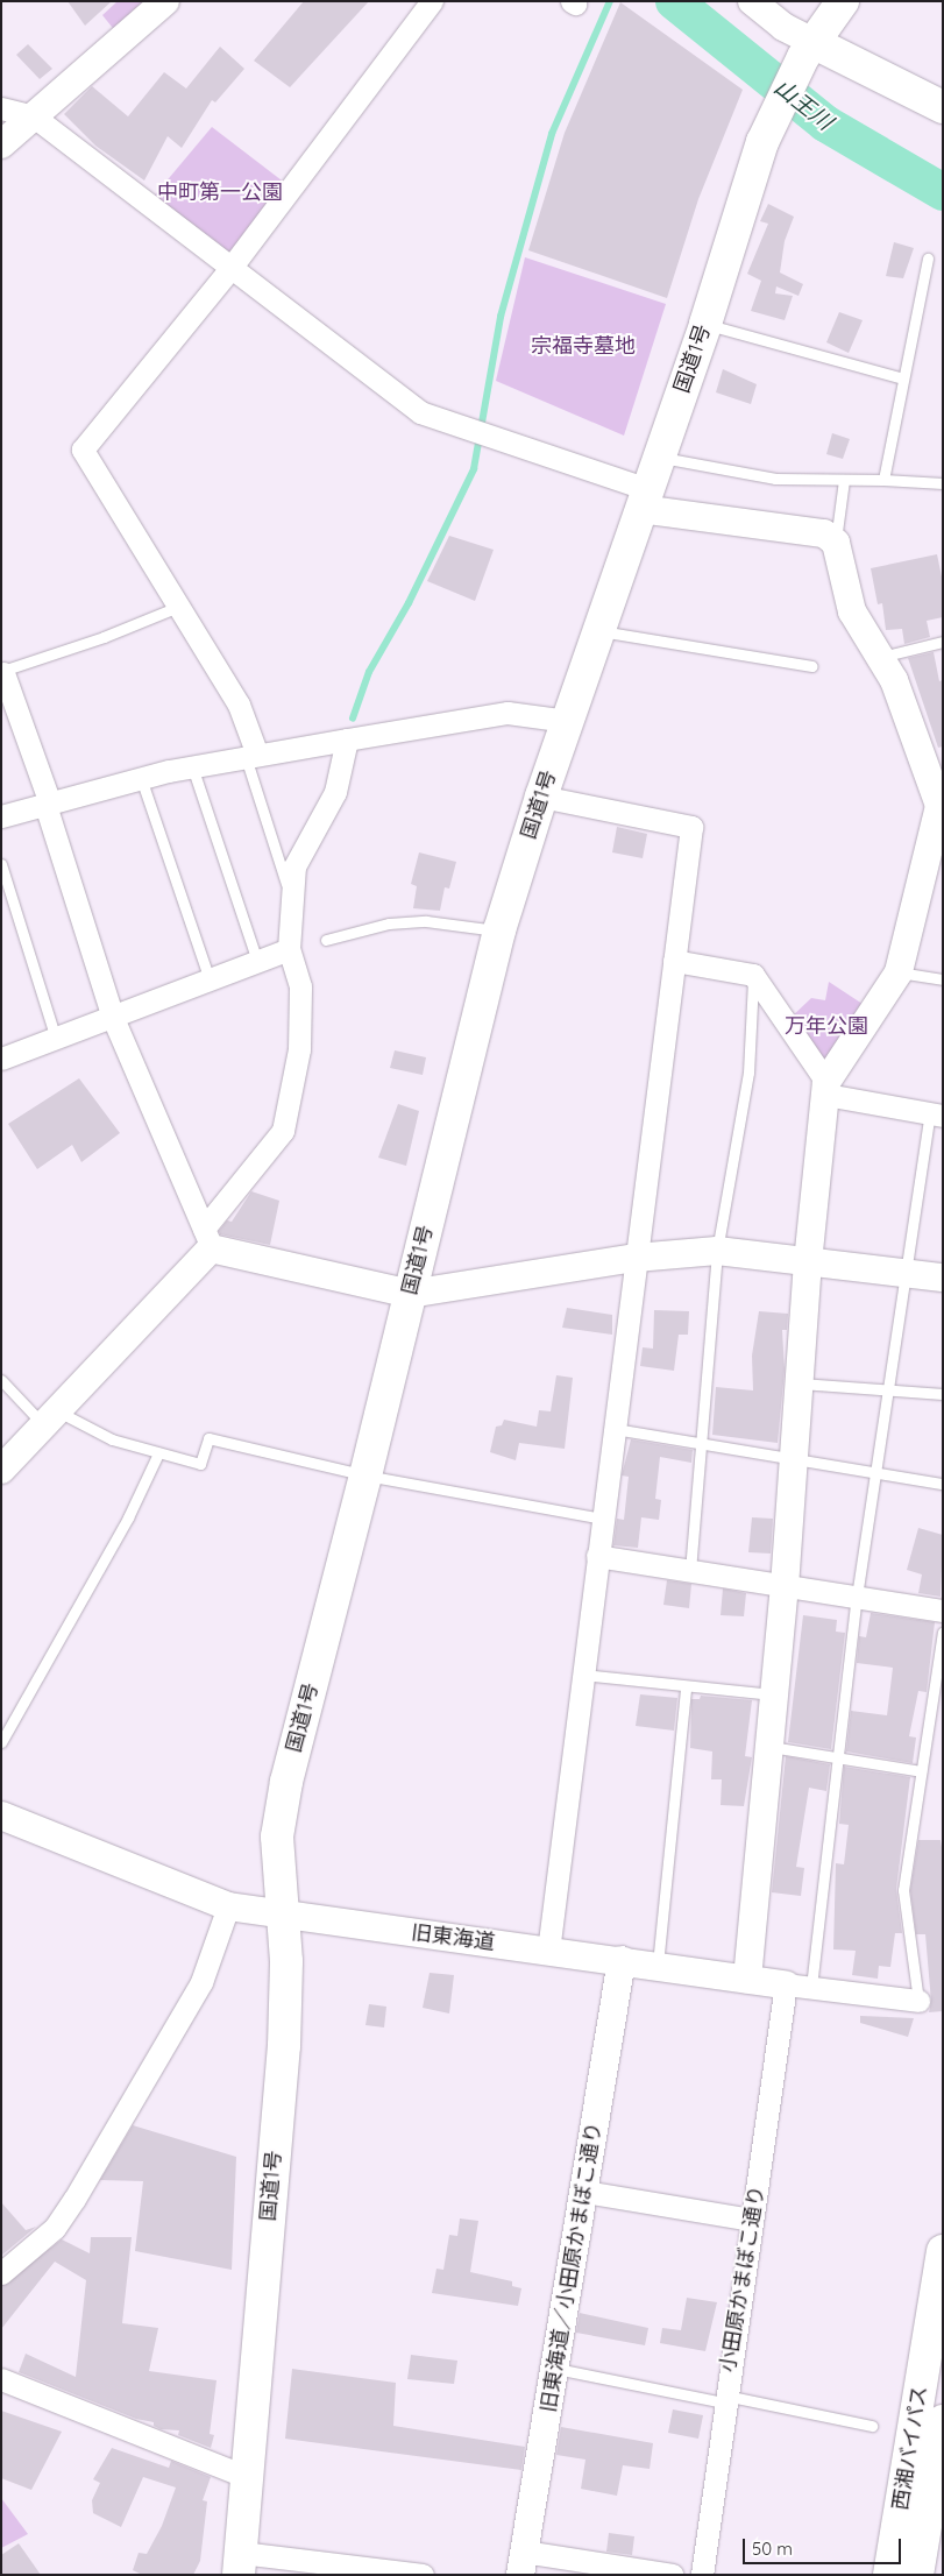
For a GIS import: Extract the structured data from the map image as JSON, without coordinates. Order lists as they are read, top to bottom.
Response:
{
  "streets": {
    "highway": ["国道1号", "西湘バイパス"],
    "street": ["旧東海道", "旧東海道／小田原かまぼこ通り", "小田原かまぼこ通り"]
  },
  "crossings": [
    ["国道1号", "旧東海道"],
    ["旧東海道", "旧東海道／小田原かまぼこ通り"],
    ["旧東海道", "小田原かまぼこ通り"]
  ],
  "water": ["山王川"],
  "parks": ["中町第一公園", "宗福寺墓地", "万年公園"],
  "scale_bar": "50 m"
}
